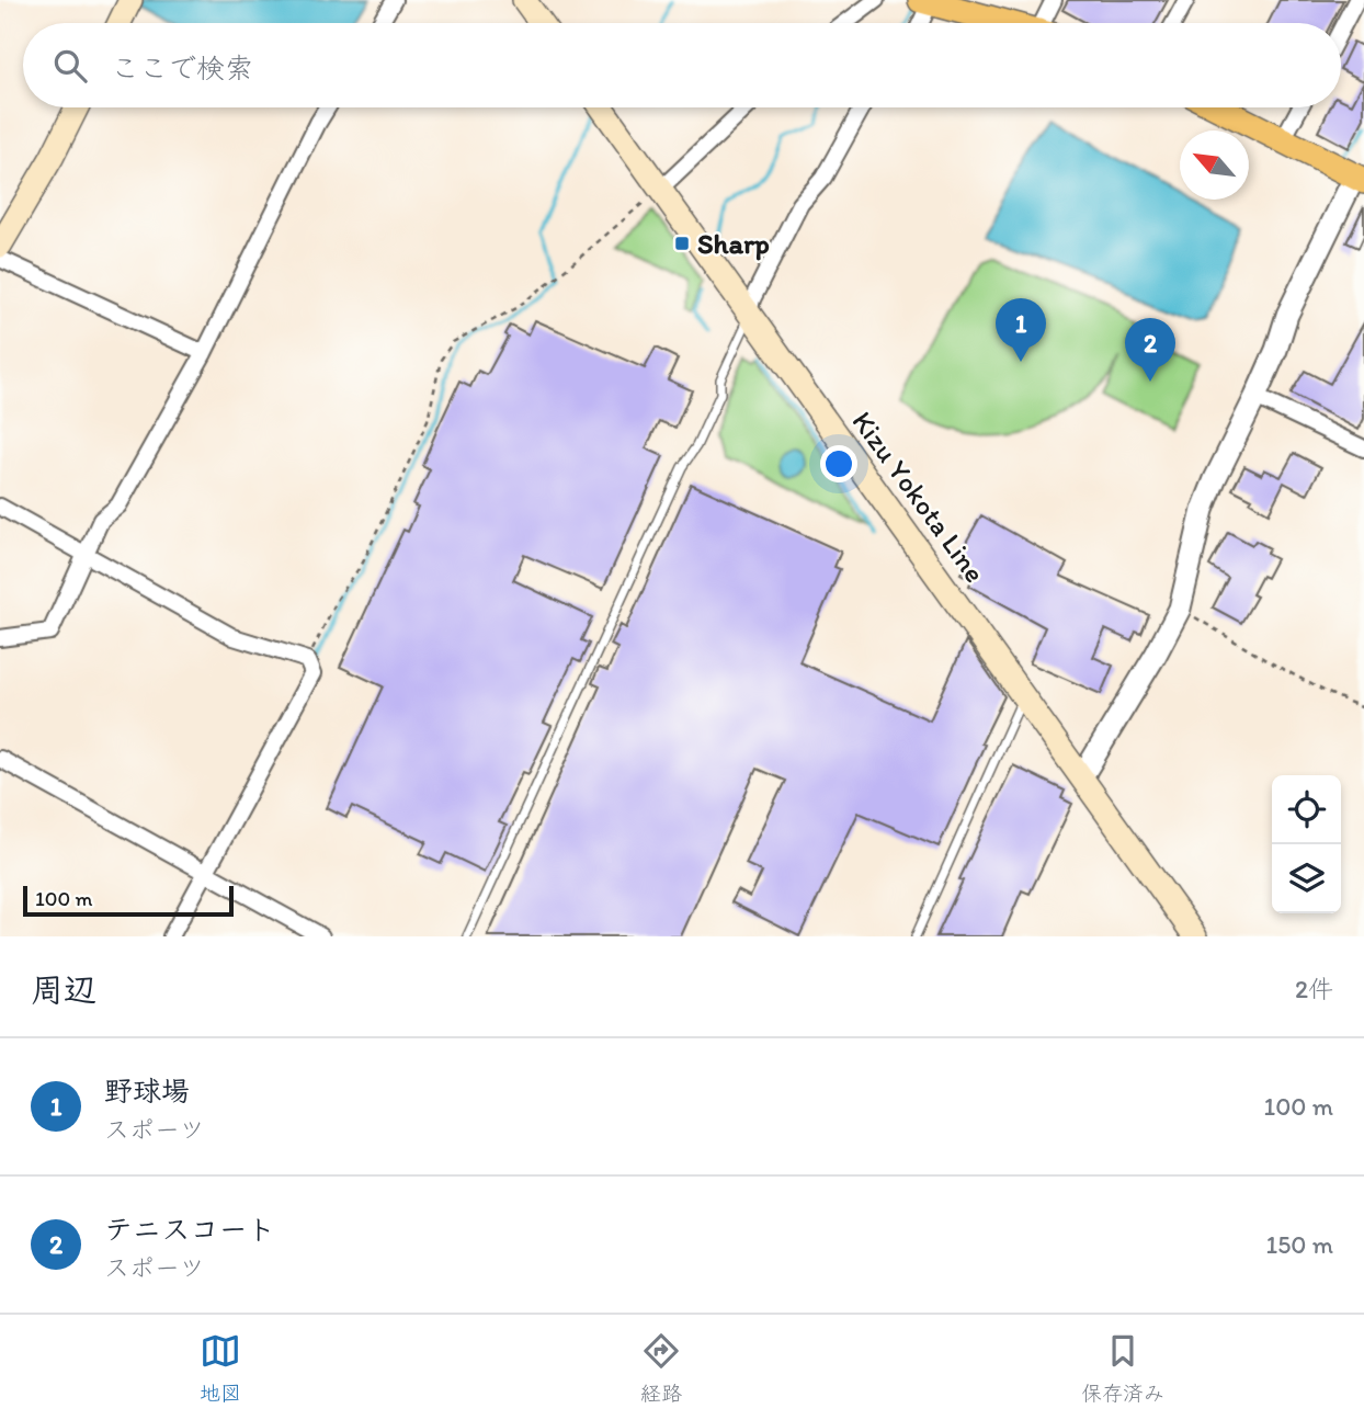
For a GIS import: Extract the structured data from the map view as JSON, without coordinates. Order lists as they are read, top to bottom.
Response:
{
  "streets": {
    "main road": ["Kizu Yokota Line"]
  },
  "places": {
    "transit": ["Sharp"]
  },
  "scale_bar": "100 m",
  "north": "top left",
  "page": {
    "search": "ここで検索",
    "pins": ["1", "2"],
    "scale": "100 m",
    "heading": ["周辺", "2件"],
    "list": [
      {
        "mark": "1",
        "name": "野球場",
        "note": "スポーツ",
        "value": "100 m"
      },
      {
        "mark": "2",
        "name": "テニスコート",
        "note": "スポーツ",
        "value": "150 m"
      }
    ],
    "nav": ["地図", "経路", "保存済み"]
  }
}
